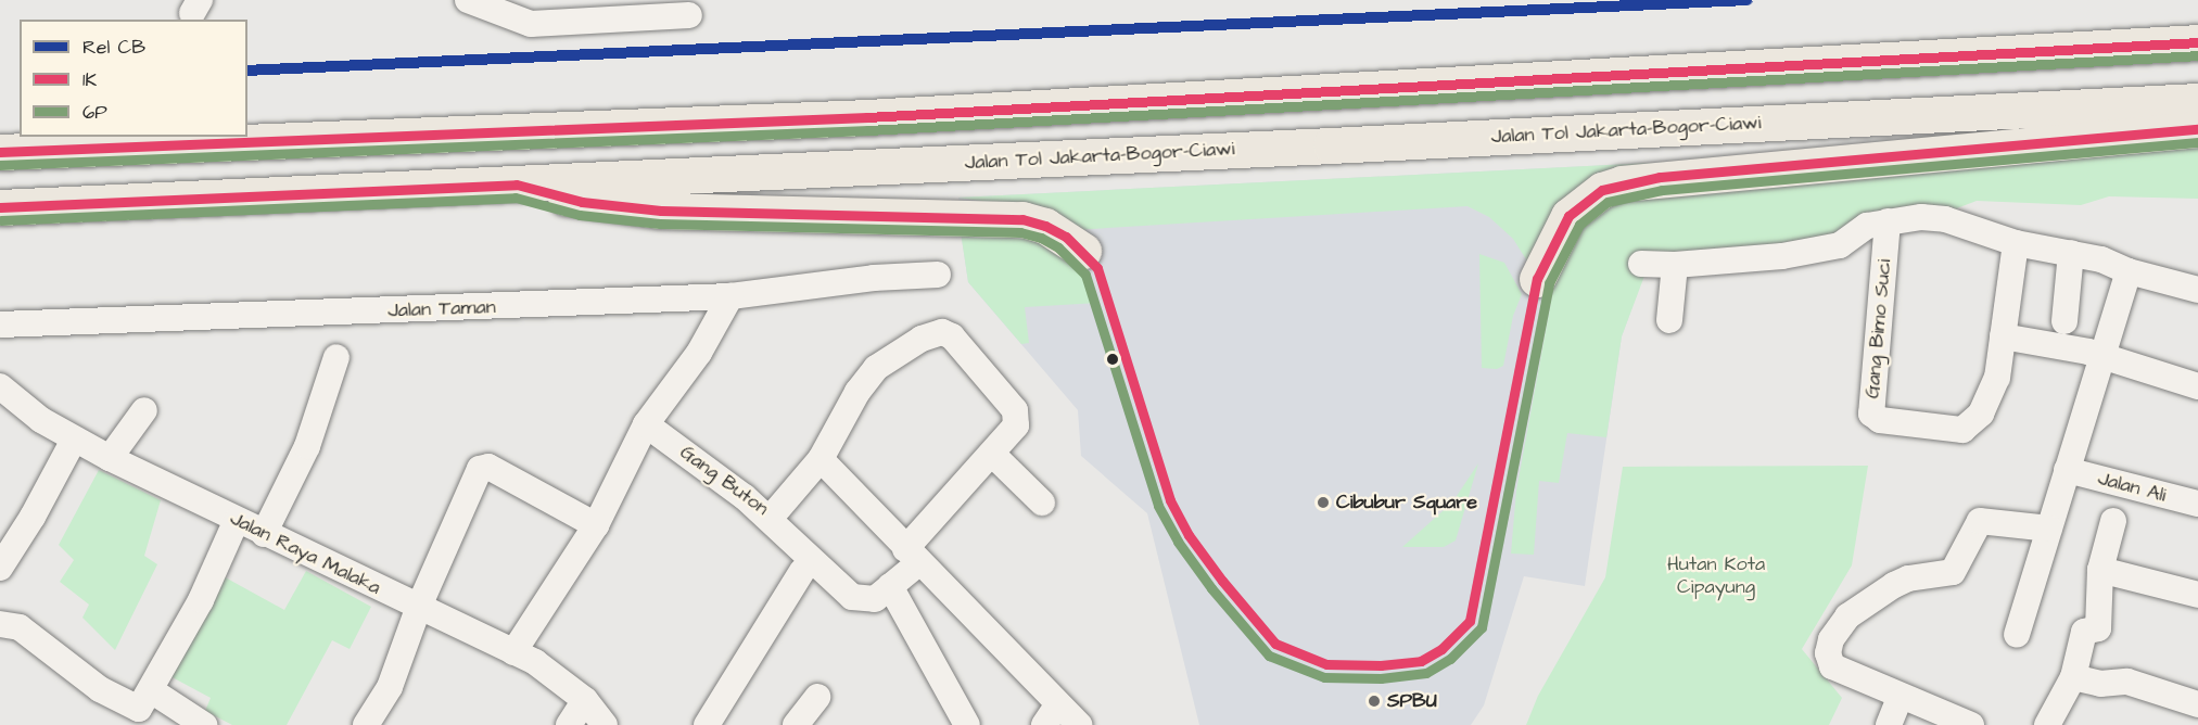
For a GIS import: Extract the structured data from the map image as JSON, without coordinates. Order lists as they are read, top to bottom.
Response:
{
  "streets": {
    "highway": ["Jalan Tol Jakarta–Bogor–Ciawi"],
    "street": [
      "Jalan Taman",
      "Gang Bimo Suci",
      "Gang Buton",
      "Jalan Ali",
      "Jalan Raya Malaka"
    ]
  },
  "parks": ["Hutan Kota Cipayung"],
  "places": ["Cibubur Square", "SPBU"],
  "lines": ["rail line CB", "transit line 1K", "transit line 6P"],
  "legend": ["Rel CB", "1K", "6P"]
}
